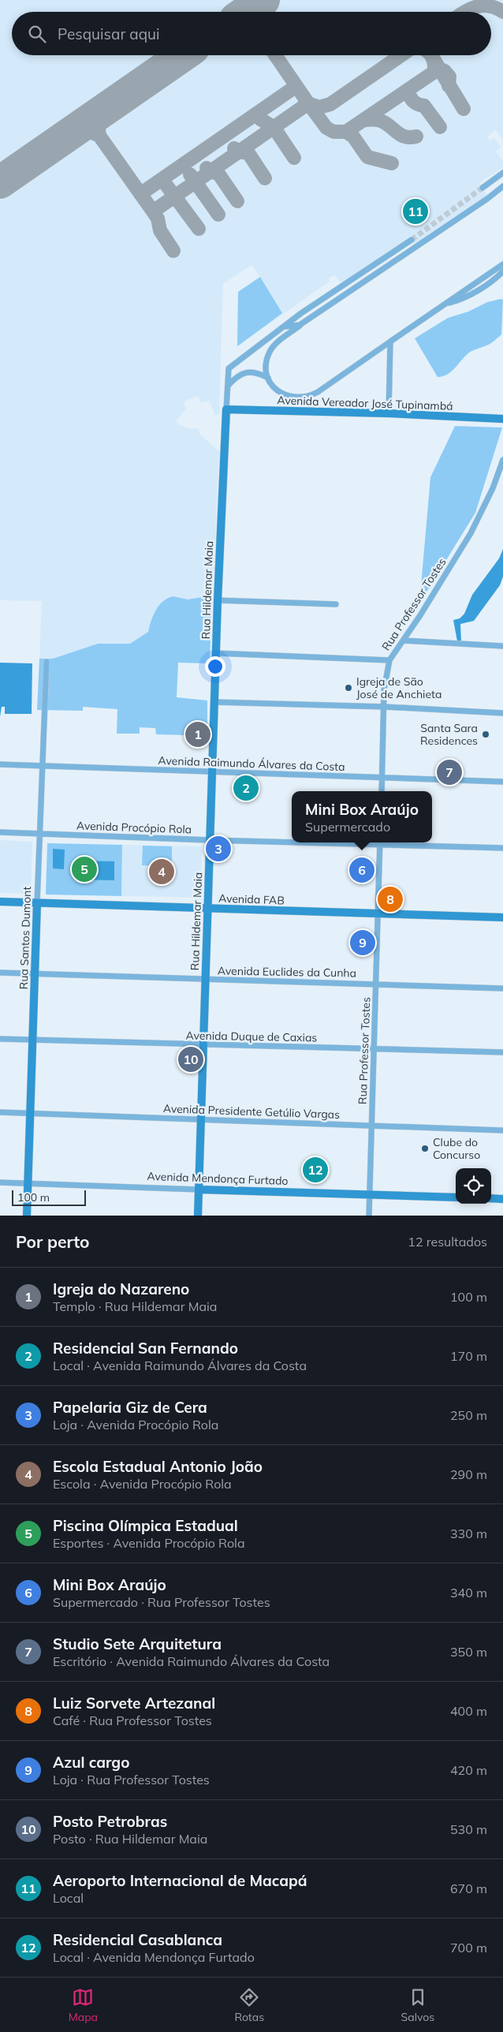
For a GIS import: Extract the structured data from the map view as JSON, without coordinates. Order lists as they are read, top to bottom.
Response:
{
  "streets": {
    "main road": [
      "Avenida Vereador José Tupinambá",
      "Rua Hildemar Maia",
      "Avenida FAB",
      "Rua Santos Dumont",
      "Avenida Mendonça Furtado"
    ],
    "street": [
      "Rua Professor Tostes",
      "Avenida Raimundo Álvares da Costa",
      "Avenida Procópio Rola",
      "Avenida Euclides da Cunha",
      "Avenida Duque de Caxias",
      "Avenida Presidente Getúlio Vargas"
    ]
  },
  "crossings": [
    ["Avenida Vereador José Tupinambá", "Rua Hildemar Maia"],
    ["Rua Hildemar Maia", "Avenida Raimundo Álvares da Costa"],
    ["Rua Hildemar Maia", "Avenida Procópio Rola"],
    ["Rua Hildemar Maia", "Avenida FAB"],
    ["Rua Hildemar Maia", "Avenida Euclides da Cunha"],
    ["Rua Hildemar Maia", "Avenida Duque de Caxias"],
    ["Rua Hildemar Maia", "Avenida Presidente Getúlio Vargas"],
    ["Rua Hildemar Maia", "Avenida Mendonça Furtado"],
    ["Rua Professor Tostes", "Avenida Raimundo Álvares da Costa"],
    ["Rua Professor Tostes", "Avenida FAB"],
    ["Rua Professor Tostes", "Avenida Euclides da Cunha"],
    ["Rua Professor Tostes", "Avenida Duque de Caxias"],
    ["Rua Professor Tostes", "Avenida Presidente Getúlio Vargas"],
    ["Rua Professor Tostes", "Avenida Mendonça Furtado"],
    ["Avenida Raimundo Álvares da Costa", "Rua Santos Dumont"],
    ["Avenida Procópio Rola", "Rua Santos Dumont"],
    ["Avenida FAB", "Rua Santos Dumont"],
    ["Rua Santos Dumont", "Avenida Euclides da Cunha"],
    ["Rua Santos Dumont", "Avenida Duque de Caxias"],
    ["Rua Santos Dumont", "Avenida Presidente Getúlio Vargas"],
    ["Rua Santos Dumont", "Avenida Mendonça Furtado"]
  ],
  "places": ["Igreja de São José de Anchieta", "Santa Sara Residences", "Clube do Concurso"],
  "scale_bar": "100 m",
  "page": {
    "search": "Pesquisar aqui",
    "pins": [
      "11",
      "1",
      "7",
      "2",
      "3",
      "5",
      "6",
      "4",
      "8",
      "9",
      "10",
      "12"
    ],
    "popup": ["Mini Box Araújo", "Supermercado"],
    "scale": "100 m",
    "heading": ["Por perto", "12 resultados"],
    "list": [
      {
        "mark": "1",
        "name": "Igreja do Nazareno",
        "note": "Templo · Rua Hildemar Maia",
        "value": "100 m"
      },
      {
        "mark": "2",
        "name": "Residencial San Fernando",
        "note": "Local · Avenida Raimundo Álvares da Costa",
        "value": "170 m"
      },
      {
        "mark": "3",
        "name": "Papelaria Giz de Cera",
        "note": "Loja · Avenida Procópio Rola",
        "value": "250 m"
      },
      {
        "mark": "4",
        "name": "Escola Estadual Antonio João",
        "note": "Escola · Avenida Procópio Rola",
        "value": "290 m"
      },
      {
        "mark": "5",
        "name": "Piscina Olímpica Estadual",
        "note": "Esportes · Avenida Procópio Rola",
        "value": "330 m"
      },
      {
        "mark": "6",
        "name": "Mini Box Araújo",
        "note": "Supermercado · Rua Professor Tostes",
        "value": "340 m"
      },
      {
        "mark": "7",
        "name": "Studio Sete Arquitetura",
        "note": "Escritório · Avenida Raimundo Álvares da Costa",
        "value": "350 m"
      },
      {
        "mark": "8",
        "name": "Luiz Sorvete Artezanal",
        "note": "Café · Rua Professor Tostes",
        "value": "400 m"
      },
      {
        "mark": "9",
        "name": "Azul cargo",
        "note": "Loja · Rua Professor Tostes",
        "value": "420 m"
      },
      {
        "mark": "10",
        "name": "Posto Petrobras",
        "note": "Posto · Rua Hildemar Maia",
        "value": "530 m"
      },
      {
        "mark": "11",
        "name": "Aeroporto Internacional de Macapá",
        "note": "Local",
        "value": "670 m"
      },
      {
        "mark": "12",
        "name": "Residencial Casablanca",
        "note": "Local · Avenida Mendonça Furtado",
        "value": "700 m"
      }
    ],
    "nav": ["Mapa", "Rotas", "Salvos"]
  }
}
